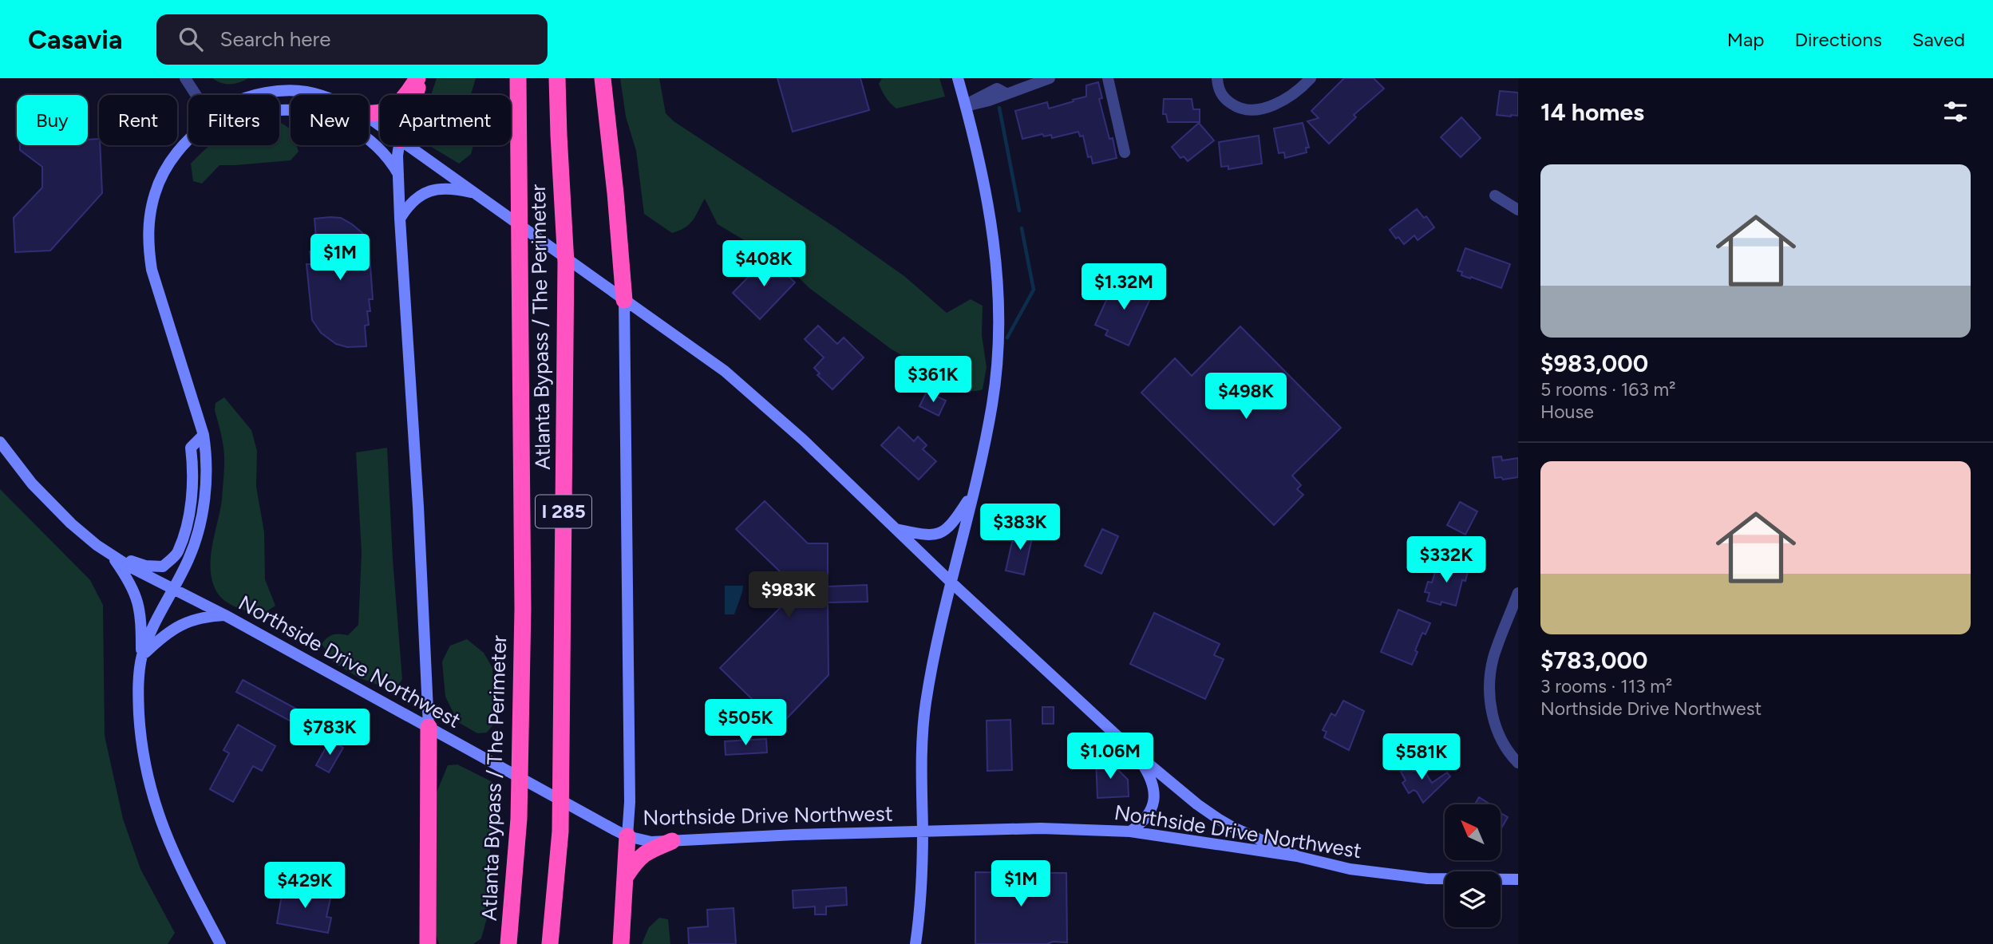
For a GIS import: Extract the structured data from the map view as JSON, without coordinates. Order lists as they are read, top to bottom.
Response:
{
  "streets": {
    "highway": ["Atlanta Bypass / The Perimeter", "I 285"],
    "main road": ["Northside Drive Northwest"]
  },
  "north": "top left",
  "page": {
    "header": "Casavia",
    "search": "Search here",
    "nav": ["Map", "Directions", "Saved"],
    "heading": "14 homes",
    "chip": [
      "Buy",
      "Rent",
      "Filters",
      "New",
      "Apartment"
    ],
    "list": [
      {
        "name": "$983,000",
        "note": "5 rooms · 163 m² · House"
      },
      {
        "name": "$783,000",
        "note": "3 rooms · 113 m² · Northside Drive Northwest"
      }
    ],
    "price": [
      "$1M",
      "$408K",
      "$1.32M",
      "$361K",
      "$498K",
      "$383K",
      "$332K",
      "$983K",
      "$505K",
      "$783K",
      "$1.06M",
      "$581K",
      "$1M",
      "$429K"
    ]
  }
}
